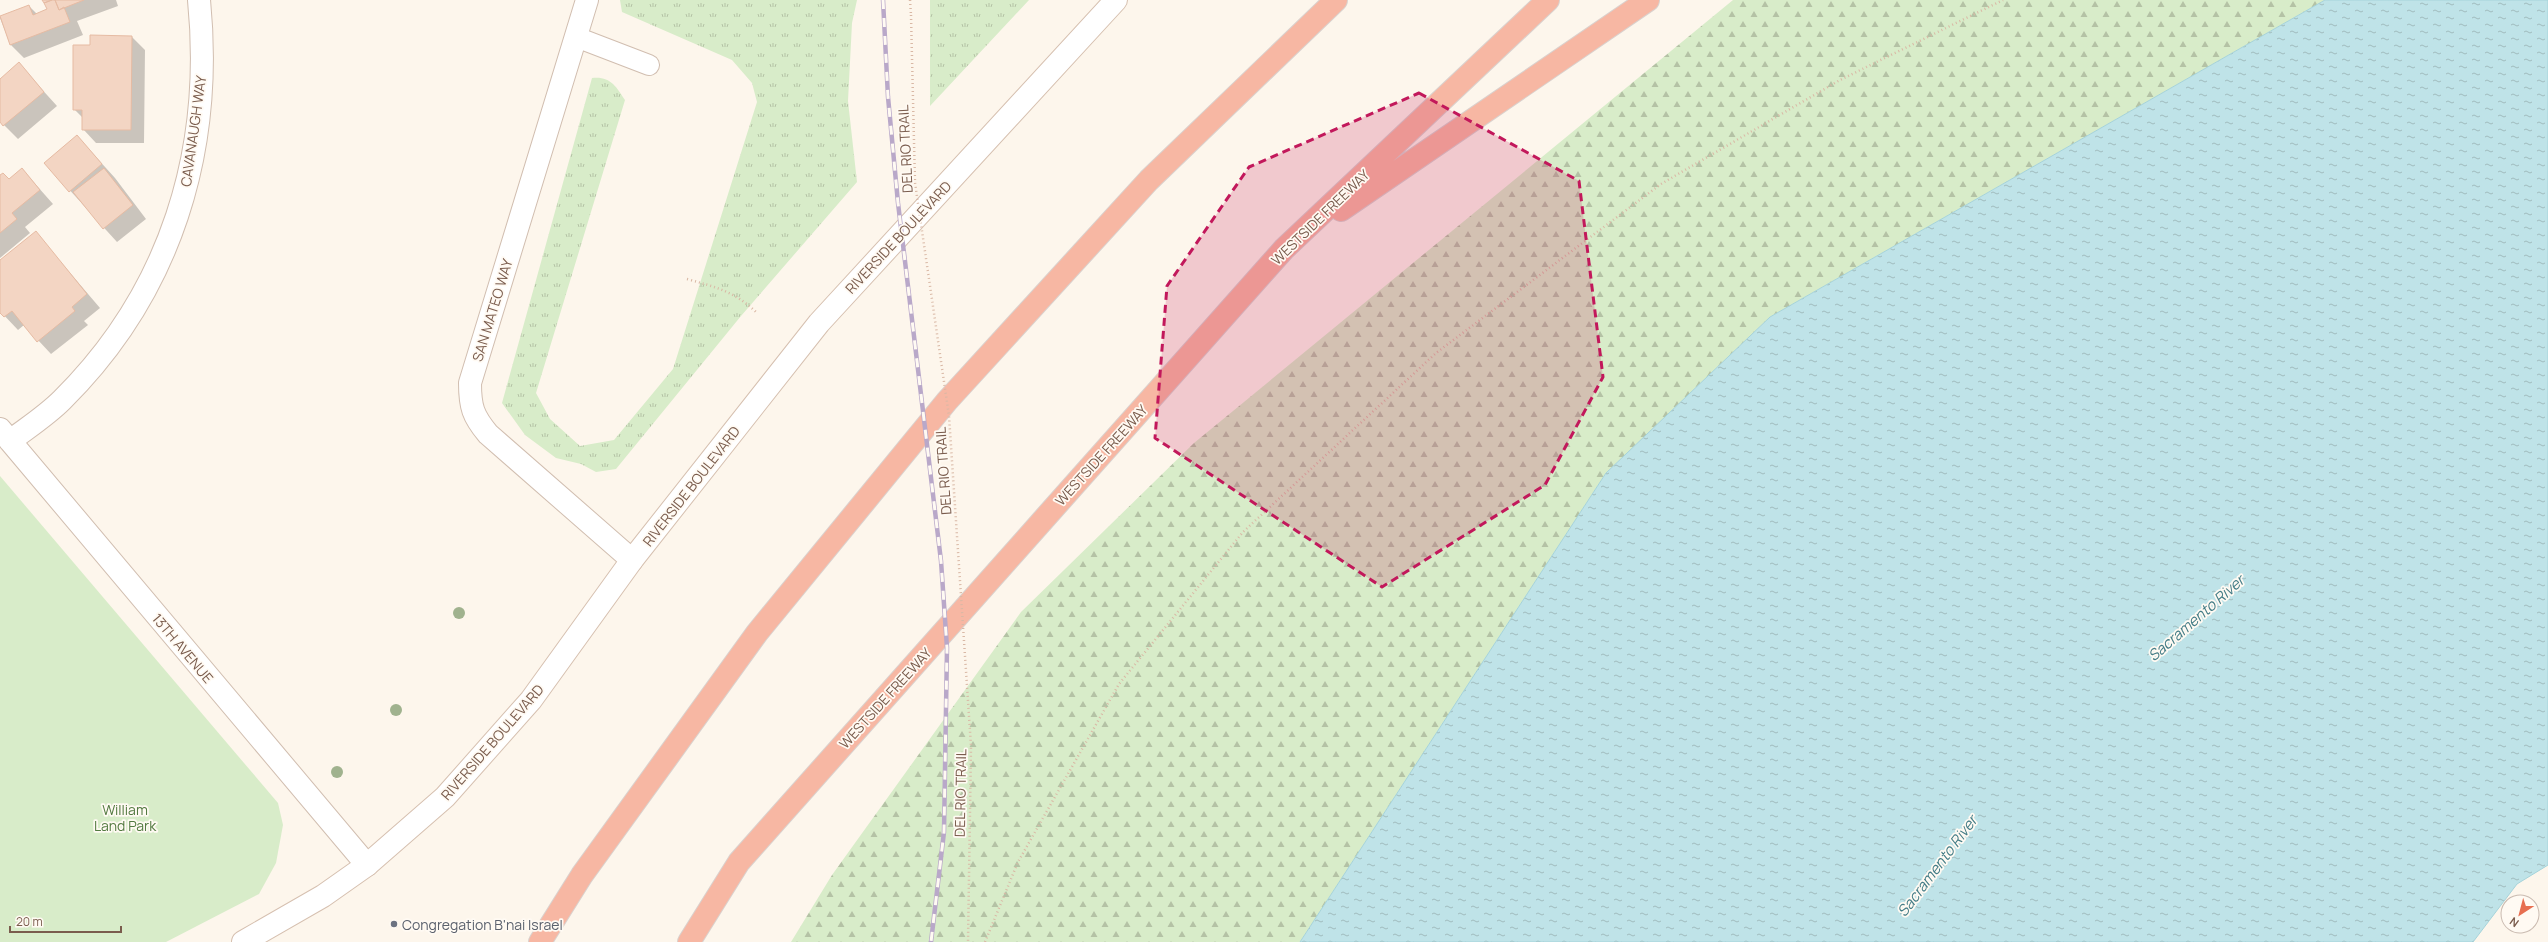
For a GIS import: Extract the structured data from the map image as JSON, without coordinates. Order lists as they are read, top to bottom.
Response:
{
  "streets": {
    "highway": ["WESTSIDE FREEWAY"],
    "street": [
      "CAVANAUGH WAY",
      "RIVERSIDE BOULEVARD",
      "SAN MATEO WAY",
      "13TH AVENUE"
    ],
    "path": ["DEL RIO TRAIL"]
  },
  "crossings": [
    ["CAVANAUGH WAY", "13TH AVENUE"],
    ["RIVERSIDE BOULEVARD", "SAN MATEO WAY"],
    ["RIVERSIDE BOULEVARD", "13TH AVENUE"]
  ],
  "water": ["Sacramento River"],
  "parks": ["William Land Park"],
  "places": ["Congregation B'nai Israel"],
  "scale_bar": "20 m",
  "north": "bottom left"
}
